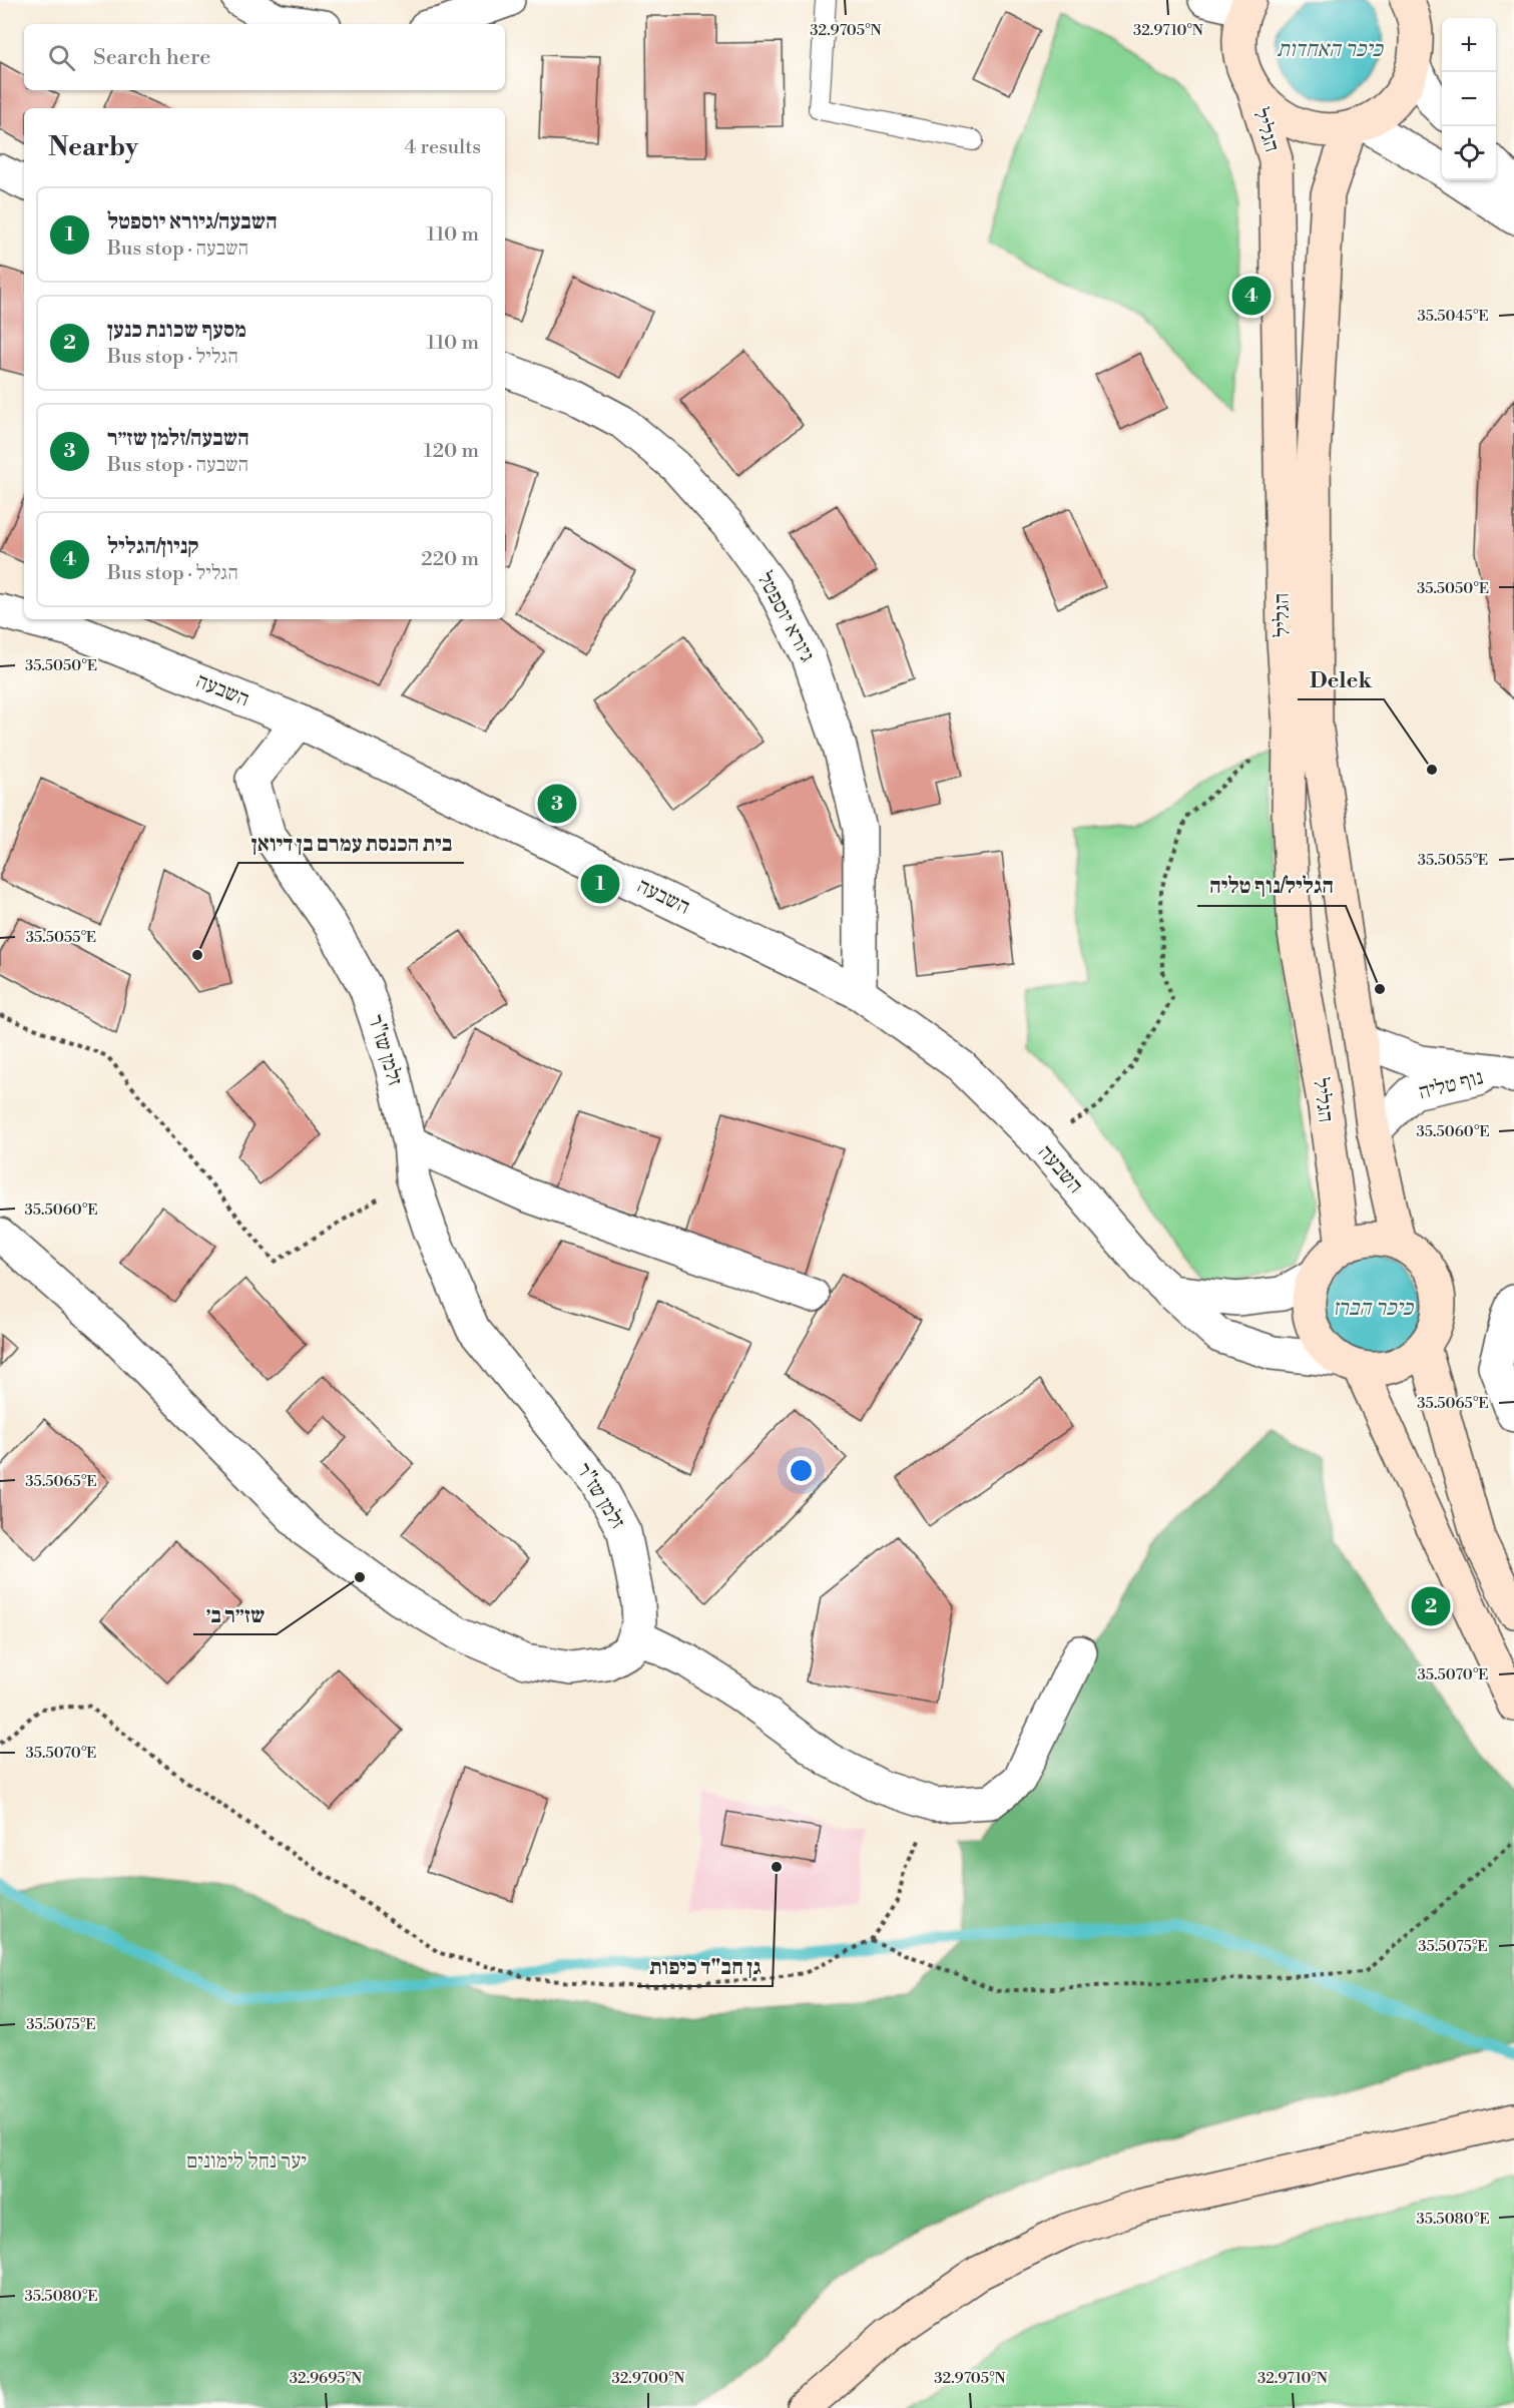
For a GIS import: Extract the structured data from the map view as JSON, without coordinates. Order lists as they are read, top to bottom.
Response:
{
  "streets": {
    "main road": ["הגליל"],
    "street": [
      "גיורא יוספטל",
      "השבעה",
      "זלמן שז\"ר",
      "נוף טליה"
    ]
  },
  "crossings": [
    ["הגליל", "השבעה"],
    ["הגליל", "נוף טליה"],
    ["גיורא יוספטל", "השבעה"],
    ["השבעה", "זלמן שז\"ר"]
  ],
  "water": ["כיכר האחדות", "כיכר הברז"],
  "parks": ["יער נחל לימונים"],
  "places": [
    "Delek",
    "בית הכנסת עמרם בן דיואן",
    "הגליל/נוף טליה",
    "שז״ר ב׳",
    "גן חב\"ד כיפות"
  ],
  "page": {
    "map_buttons": ["+", "−"],
    "search": "Search here",
    "heading": ["Nearby", "4 results"],
    "list": [
      {
        "mark": "1",
        "name": "השבעה/גיורא יוספטל",
        "note": "Bus stop · השבעה",
        "value": "110 m"
      },
      {
        "mark": "2",
        "name": "מסעף שכונת כנען",
        "note": "Bus stop · הגליל",
        "value": "110 m"
      },
      {
        "mark": "3",
        "name": "השבעה/זלמן שז״ר",
        "note": "Bus stop · השבעה",
        "value": "120 m"
      },
      {
        "mark": "4",
        "name": "קניון/הגליל",
        "note": "Bus stop · הגליל",
        "value": "220 m"
      }
    ],
    "pins": [
      "4",
      "3",
      "1",
      "2"
    ]
  },
  "coordinates": [
    "32.9705°N",
    "32.9710°N",
    "35.5045°E",
    "35.5050°E",
    "35.5055°E",
    "35.5060°E",
    "35.5065°E",
    "35.5070°E",
    "35.5075°E",
    "35.5080°E",
    "32.9695°N",
    "32.9700°N"
  ]
}
